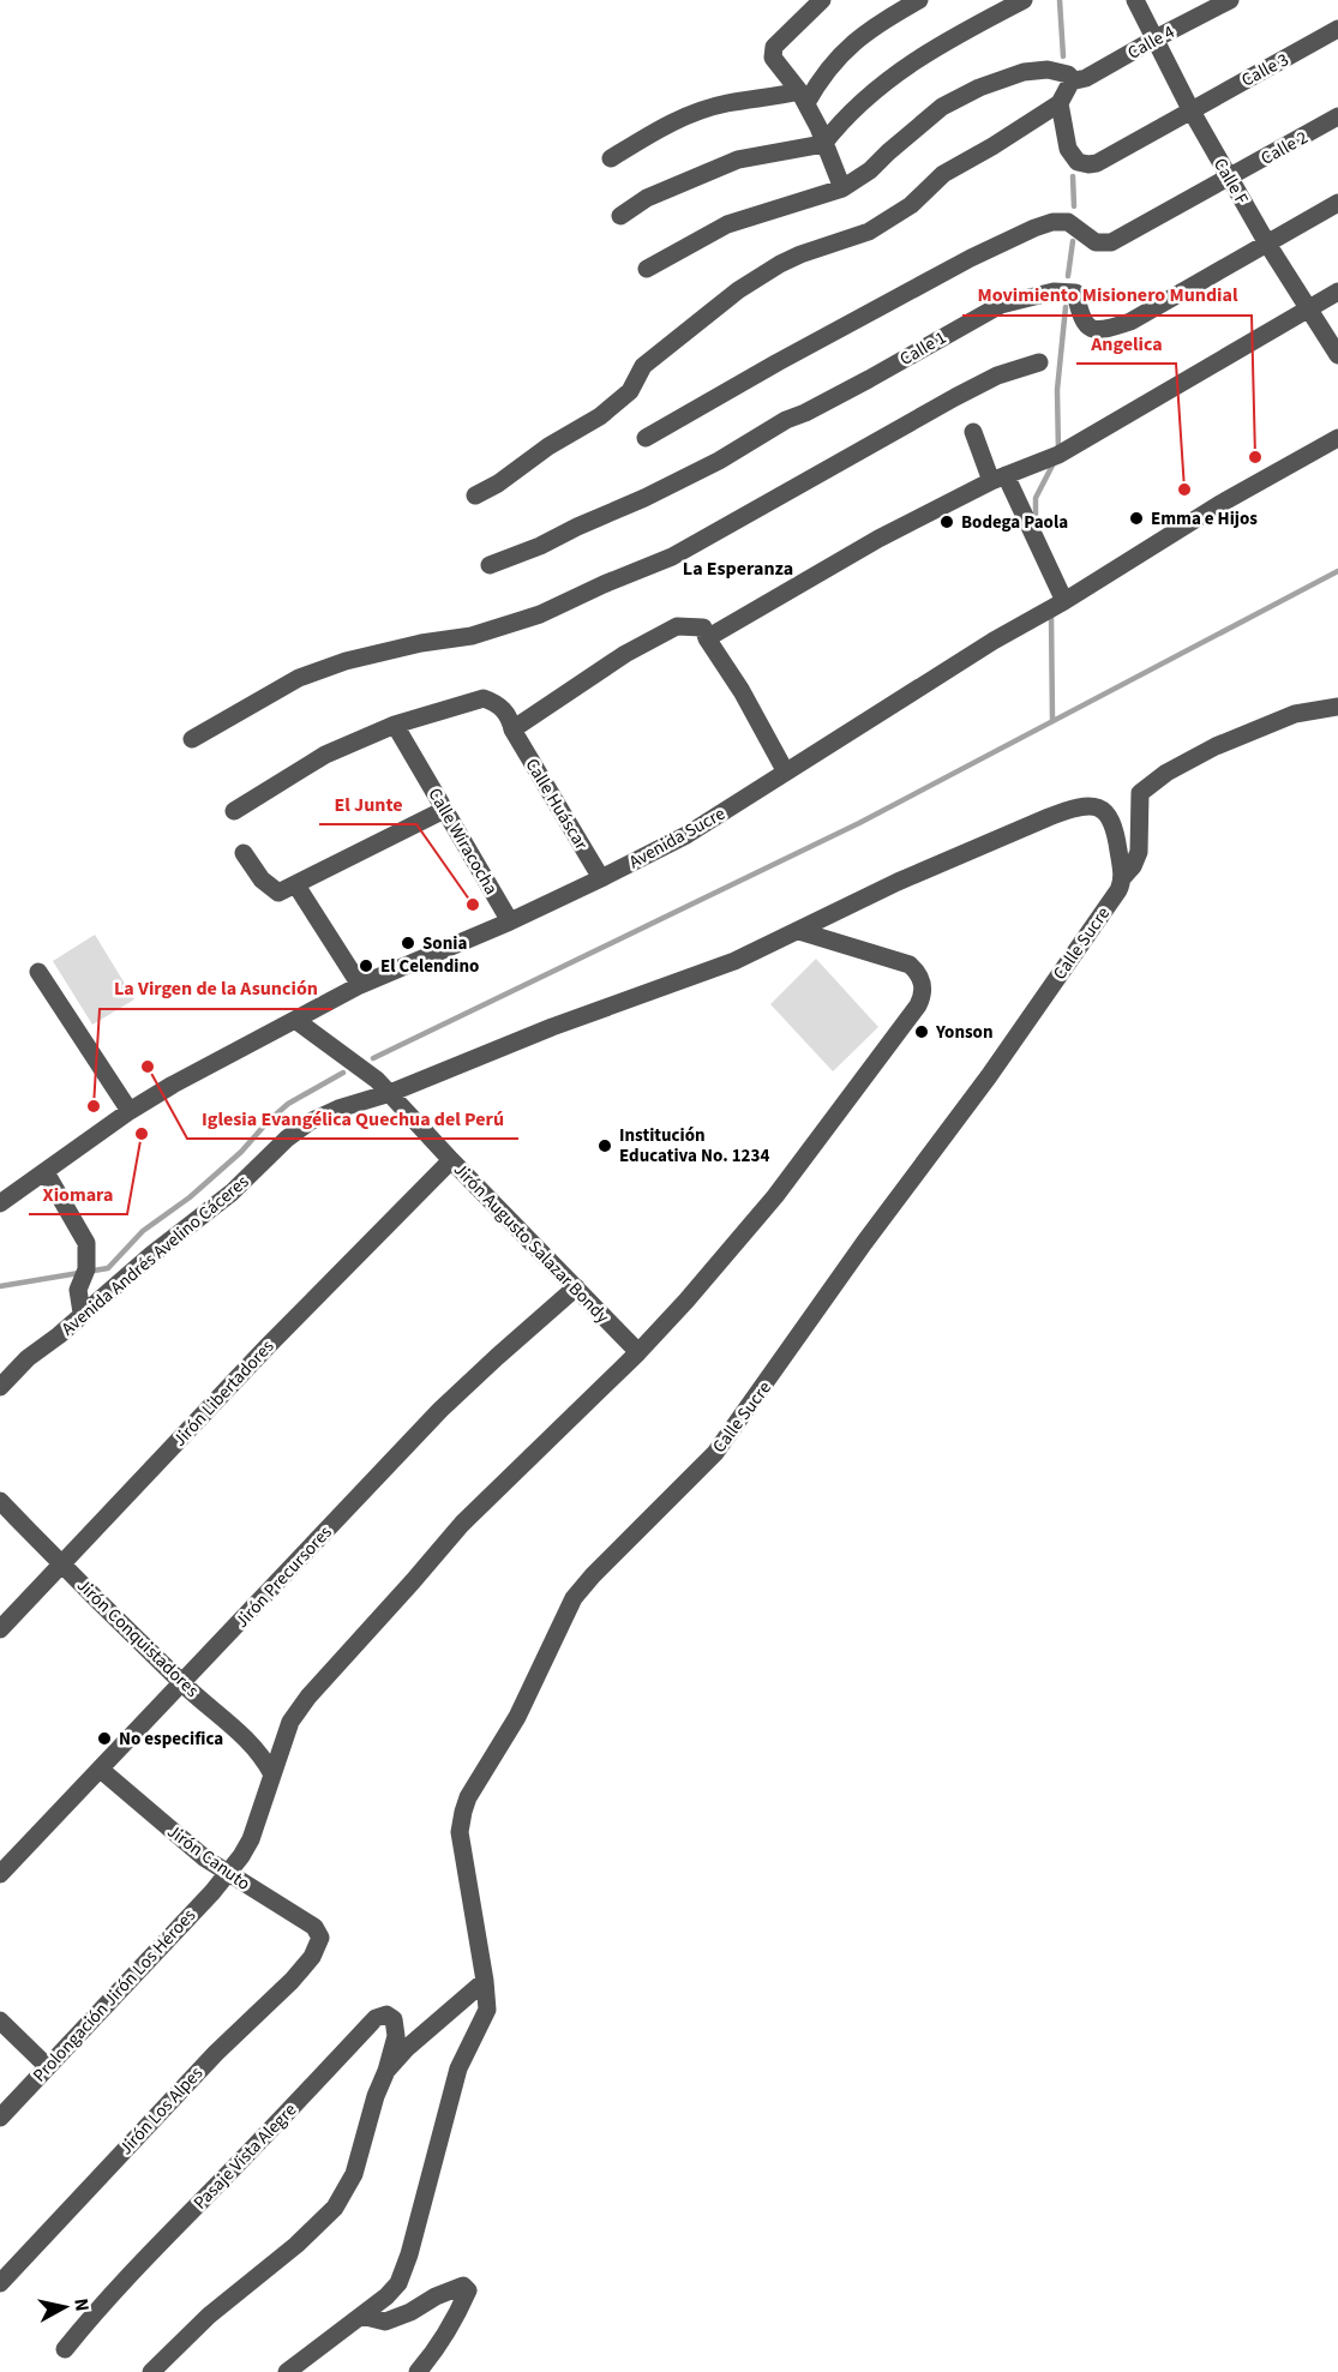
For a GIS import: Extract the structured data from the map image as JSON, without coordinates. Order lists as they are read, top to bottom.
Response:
{
  "streets": {
    "street": [
      "Calle 4",
      "Calle 3",
      "Calle 2",
      "Calle F",
      "Calle 1",
      "Calle Huáscar",
      "Avenida Sucre",
      "Calle Wiracocha",
      "Calle Sucre",
      "Jirón Augusto Salazar Bondy",
      "Avenida Andrés Avelino Cáceres",
      "Jirón Libertadores",
      "Jirón Precursores",
      "Jirón Conquistadores",
      "Jirón Canuto",
      "Prolongación Jirón Los Héroes",
      "Jirón Los Alpes",
      "Pasaje Vista Alegre"
    ]
  },
  "crossings": [
    ["Calle 4", "Calle F"],
    ["Calle 3", "Calle F"],
    ["Calle 2", "Calle F"],
    ["Calle F", "Calle 1"],
    ["Calle Huáscar", "Avenida Sucre"],
    ["Calle Huáscar", "Calle Wiracocha"],
    ["Avenida Sucre", "Calle Wiracocha"],
    ["Avenida Sucre", "Jirón Augusto Salazar Bondy"],
    ["Calle Sucre", "Avenida Andrés Avelino Cáceres"],
    ["Jirón Augusto Salazar Bondy", "Avenida Andrés Avelino Cáceres"],
    ["Jirón Augusto Salazar Bondy", "Jirón Libertadores"],
    ["Jirón Augusto Salazar Bondy", "Jirón Precursores"],
    ["Jirón Augusto Salazar Bondy", "Prolongación Jirón Los Héroes"],
    ["Avenida Andrés Avelino Cáceres", "Prolongación Jirón Los Héroes"],
    ["Jirón Libertadores", "Jirón Conquistadores"],
    ["Jirón Precursores", "Jirón Conquistadores"],
    ["Jirón Precursores", "Jirón Canuto"],
    ["Jirón Conquistadores", "Prolongación Jirón Los Héroes"],
    ["Jirón Canuto", "Prolongación Jirón Los Héroes"],
    ["Jirón Canuto", "Jirón Los Alpes"]
  ],
  "districts": ["La Esperanza"],
  "places": [
    "Movimiento Misionero Mundial",
    "Angelica",
    "Emma e Hijos",
    "Bodega Paola",
    "El Junte",
    "Sonia",
    "El Celendino",
    "Yonson",
    "Iglesia Evangélica Quechua del Perú",
    "La Virgen de la Asunción",
    "Xiomara",
    "Institución Educativa No. 1234",
    "No especifica"
  ],
  "north": "right"
}
